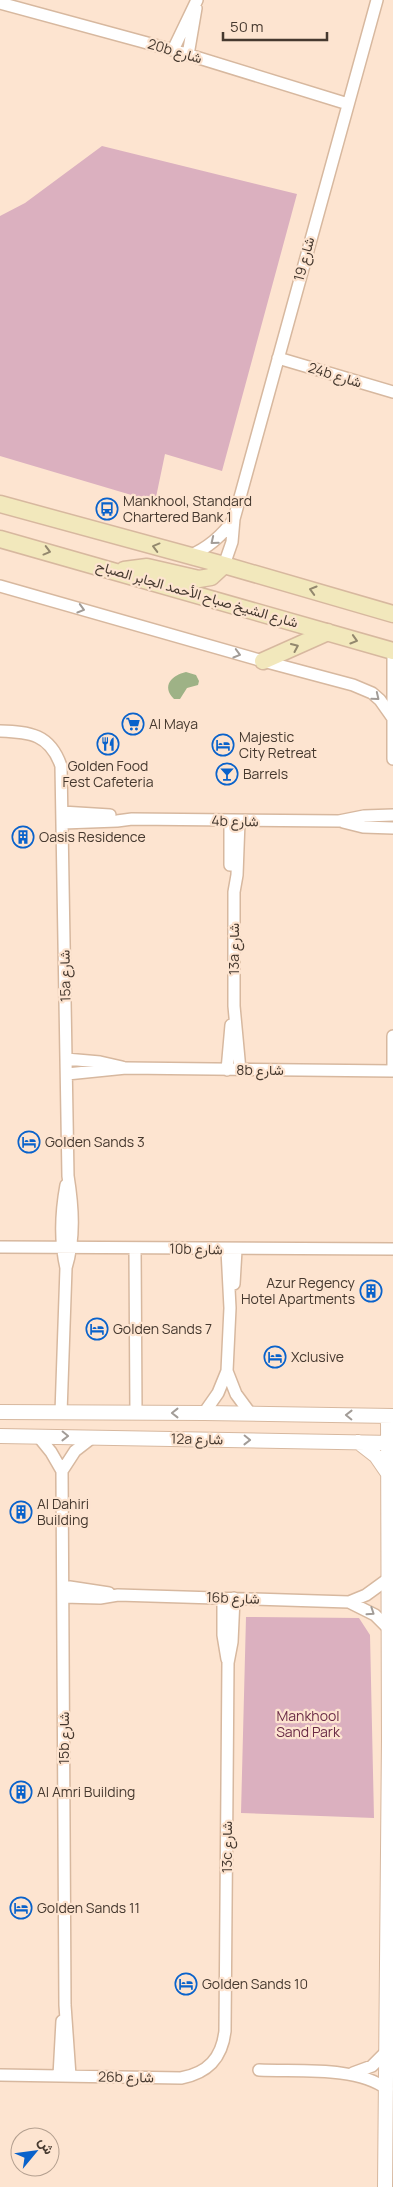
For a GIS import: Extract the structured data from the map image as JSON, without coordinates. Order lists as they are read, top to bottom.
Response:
{
  "streets": {
    "main road": ["شارع الشيخ صباح الأحمد الجابر الصباح"],
    "street": [
      "20b شارع",
      "شارع 19",
      "24b شارع",
      "4b شارع",
      "13a شارع",
      "15a شارع",
      "8b شارع",
      "10b شارع",
      "12a شارع",
      "16b شارع",
      "15b شارع",
      "13c شارع",
      "26b شارع"
    ]
  },
  "crossings": [
    ["20b شارع", "شارع 19"],
    ["شارع 19", "24b شارع"],
    ["4b شارع", "13a شارع"],
    ["4b شارع", "15a شارع"],
    ["13a شارع", "8b شارع"],
    ["15a شارع", "8b شارع"],
    ["15a شارع", "10b شارع"],
    ["15a شارع", "12a شارع"],
    ["16b شارع", "15b شارع"],
    ["16b شارع", "13c شارع"],
    ["15b شارع", "26b شارع"],
    ["13c شارع", "26b شارع"]
  ],
  "parks": ["Mankhool Sand Park"],
  "places": {
    "bus stop": ["Mankhool, Standard Chartered Bank 1"],
    "supermarket": ["Al Maya"],
    "restaurant": ["Golden Food Fest Cafeteria"],
    "hotel": [
      "Majestic City Retreat",
      "Golden Sands 3",
      "Golden Sands 7",
      "Xclusive",
      "Golden Sands 11",
      "Golden Sands 10"
    ],
    "bar": ["Barrels"],
    "building": [
      "Oasis Residence",
      "Azur Regency Hotel Apartments",
      "Al Dahiri Building",
      "Al Amri Building"
    ]
  },
  "scale_bar": "50 m",
  "north": "top right"
}
